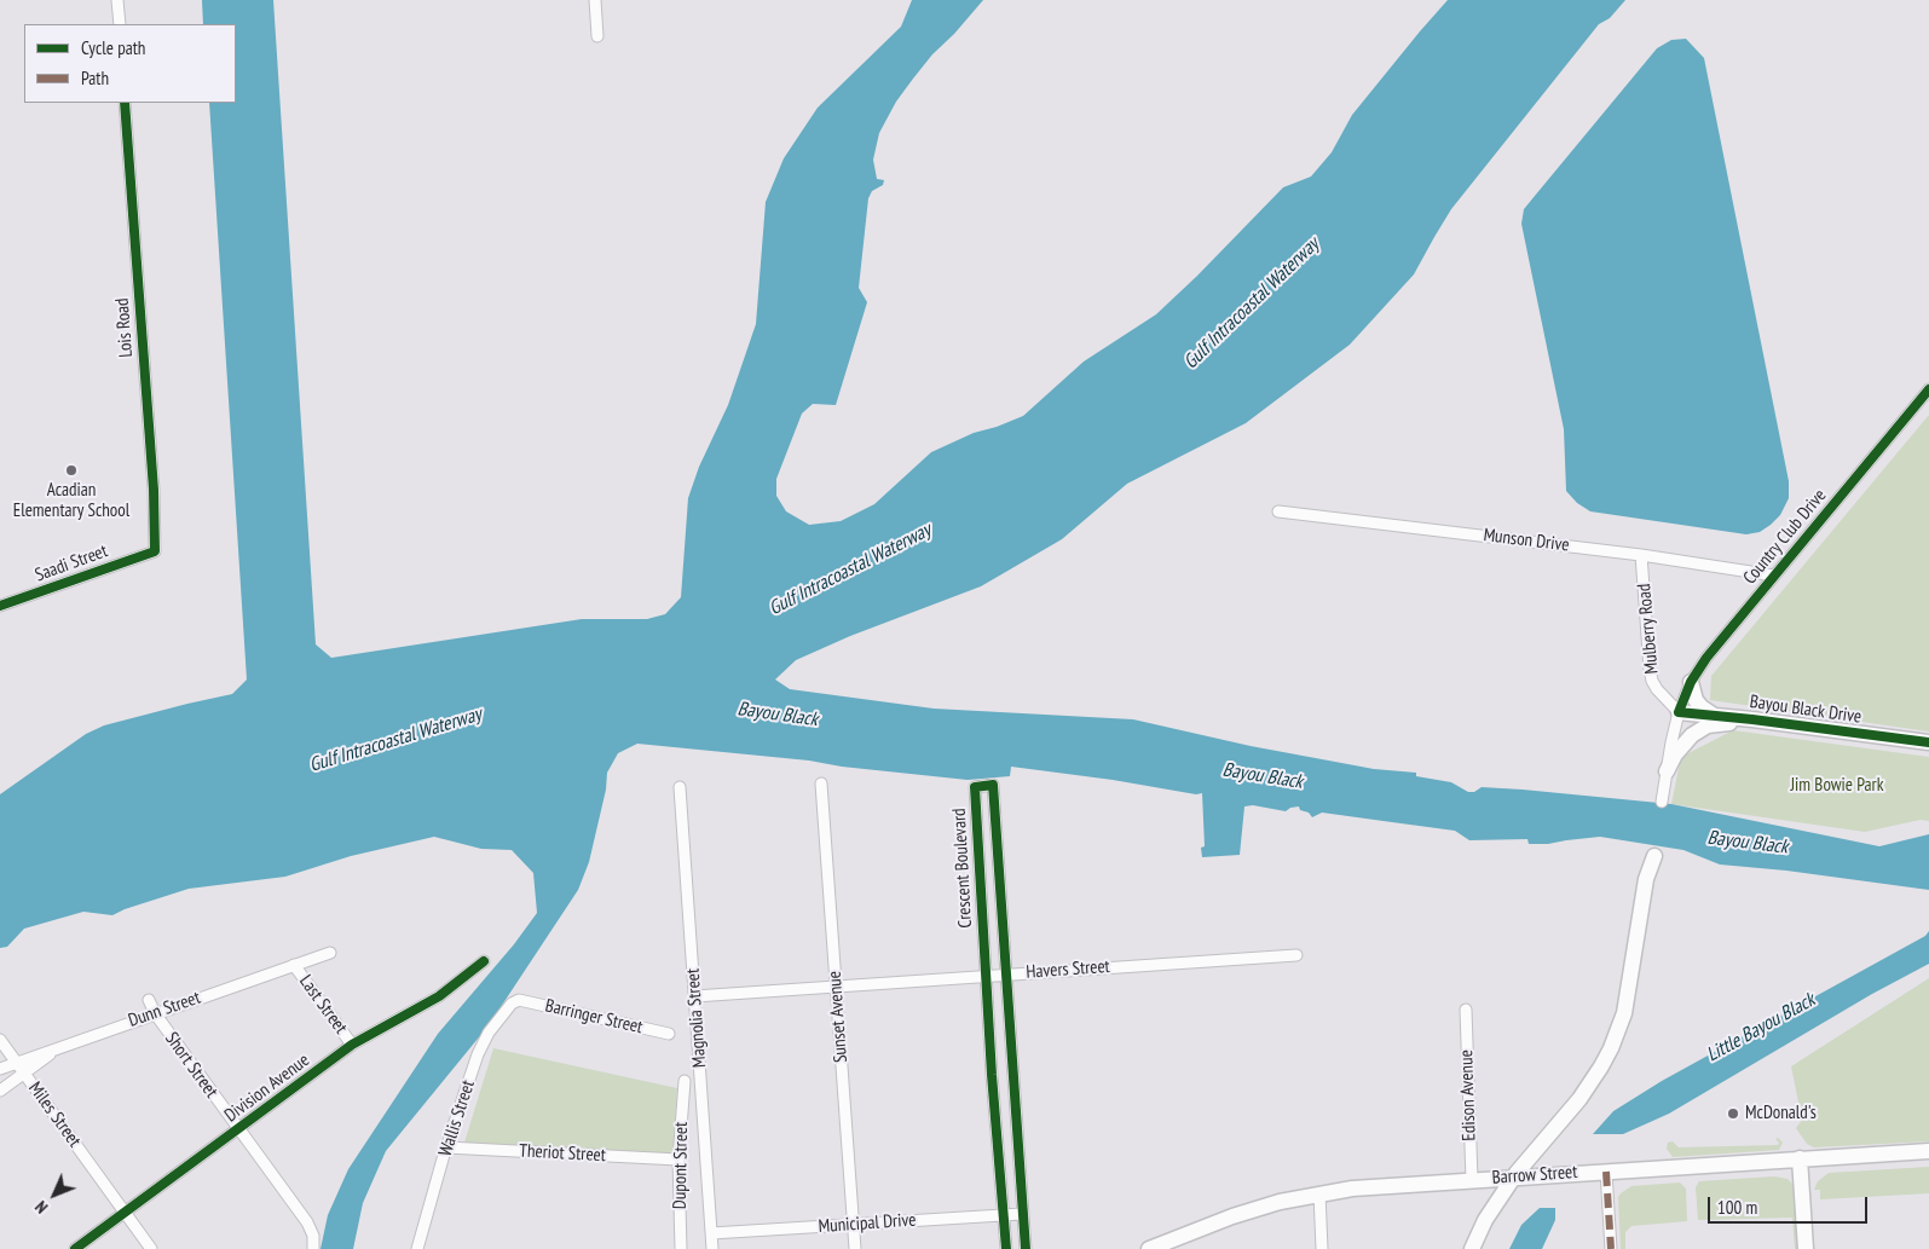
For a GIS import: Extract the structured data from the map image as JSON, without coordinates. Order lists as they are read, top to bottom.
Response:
{
  "streets": {
    "main road": ["Bayou Black Drive", "Barrow Street"],
    "street": [
      "Lois Road",
      "Country Club Drive",
      "Munson Drive",
      "Saadi Street",
      "Mulberry Road",
      "Crescent Boulevard",
      "Havers Street",
      "Last Street",
      "Dunn Street",
      "Barringer Street",
      "Sunset Avenue",
      "Magnolia Street",
      "Short Street",
      "Division Avenue",
      "Edison Avenue",
      "Miles Street",
      "Wallis Street",
      "Theriot Street",
      "Dupont Street",
      "Municipal Drive"
    ]
  },
  "crossings": [
    ["Lois Road", "Saadi Street"],
    ["Country Club Drive", "Munson Drive"],
    ["Country Club Drive", "Mulberry Road"],
    ["Country Club Drive", "Bayou Black Drive"],
    ["Munson Drive", "Mulberry Road"],
    ["Mulberry Road", "Bayou Black Drive"],
    ["Crescent Boulevard", "Havers Street"],
    ["Crescent Boulevard", "Municipal Drive"],
    ["Havers Street", "Sunset Avenue"],
    ["Havers Street", "Magnolia Street"],
    ["Last Street", "Dunn Street"],
    ["Last Street", "Division Avenue"],
    ["Dunn Street", "Short Street"],
    ["Dunn Street", "Miles Street"],
    ["Barringer Street", "Wallis Street"],
    ["Sunset Avenue", "Municipal Drive"],
    ["Magnolia Street", "Municipal Drive"],
    ["Short Street", "Division Avenue"],
    ["Division Avenue", "Miles Street"],
    ["Edison Avenue", "Barrow Street"],
    ["Wallis Street", "Theriot Street"],
    ["Theriot Street", "Dupont Street"]
  ],
  "water": ["Gulf Intracoastal Waterway", "Bayou Black", "Little Bayou Black"],
  "parks": ["Jim Bowie Park"],
  "places": ["Acadian Elementary School", "McDonald's"],
  "legend": ["Cycle path", "Path"],
  "scale_bar": "100 m",
  "north": "bottom left"
}
